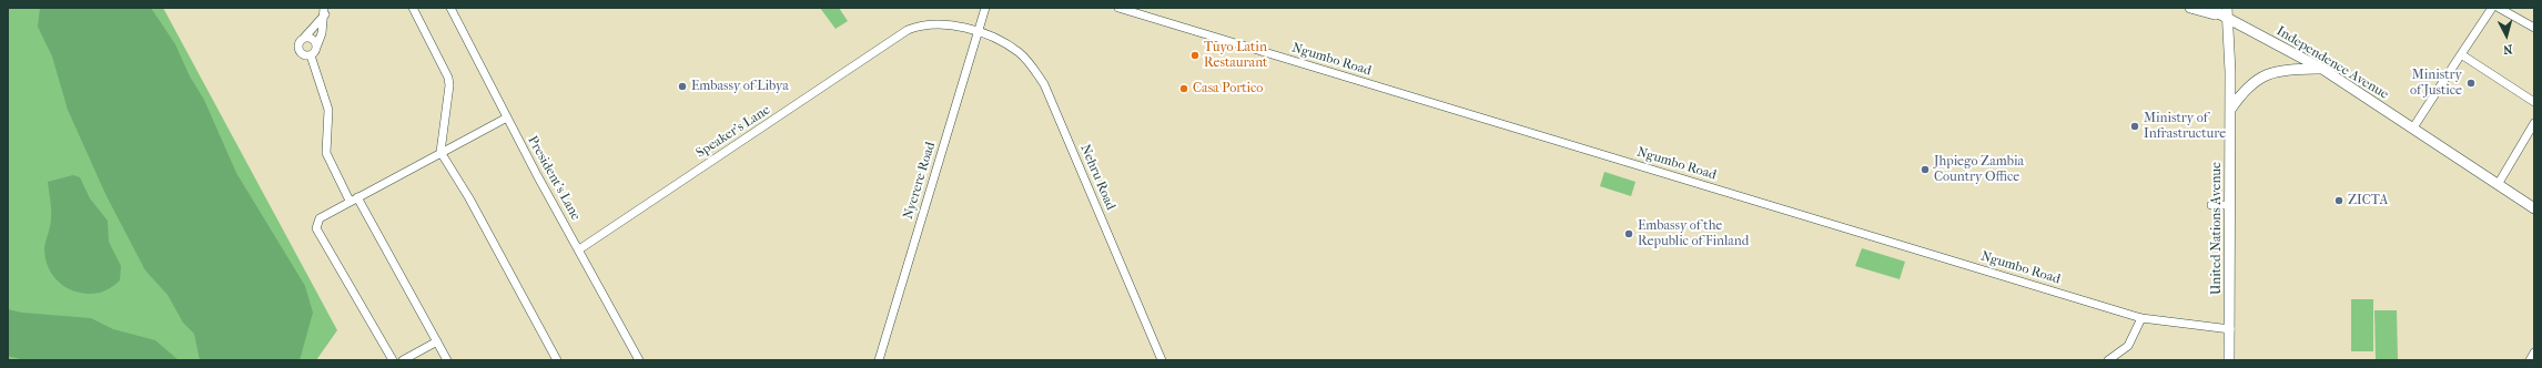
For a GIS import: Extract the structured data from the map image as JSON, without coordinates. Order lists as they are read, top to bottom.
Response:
{
  "streets": {
    "main road": ["Independence Avenue", "United Nations Avenue"],
    "street": [
      "Ngumbo Road",
      "Speaker's Lane",
      "Nehru Road",
      "President's Lane",
      "Nyerere Road"
    ]
  },
  "crossings": [
    ["Ngumbo Road", "United Nations Avenue"],
    ["Independence Avenue", "United Nations Avenue"],
    ["Speaker's Lane", "Nehru Road"],
    ["Speaker's Lane", "President's Lane"],
    ["Speaker's Lane", "Nyerere Road"],
    ["Nehru Road", "Nyerere Road"]
  ],
  "places": [
    "Tuyo Latin Restaurant",
    "Ministry of Justice",
    "Embassy of Libya",
    "Casa Portico",
    "Ministry of Infrastructure",
    "Jhpiego Zambia Country Office",
    "ZICTA",
    "Embassy of the Republic of Finland"
  ],
  "north": "bottom"
}
